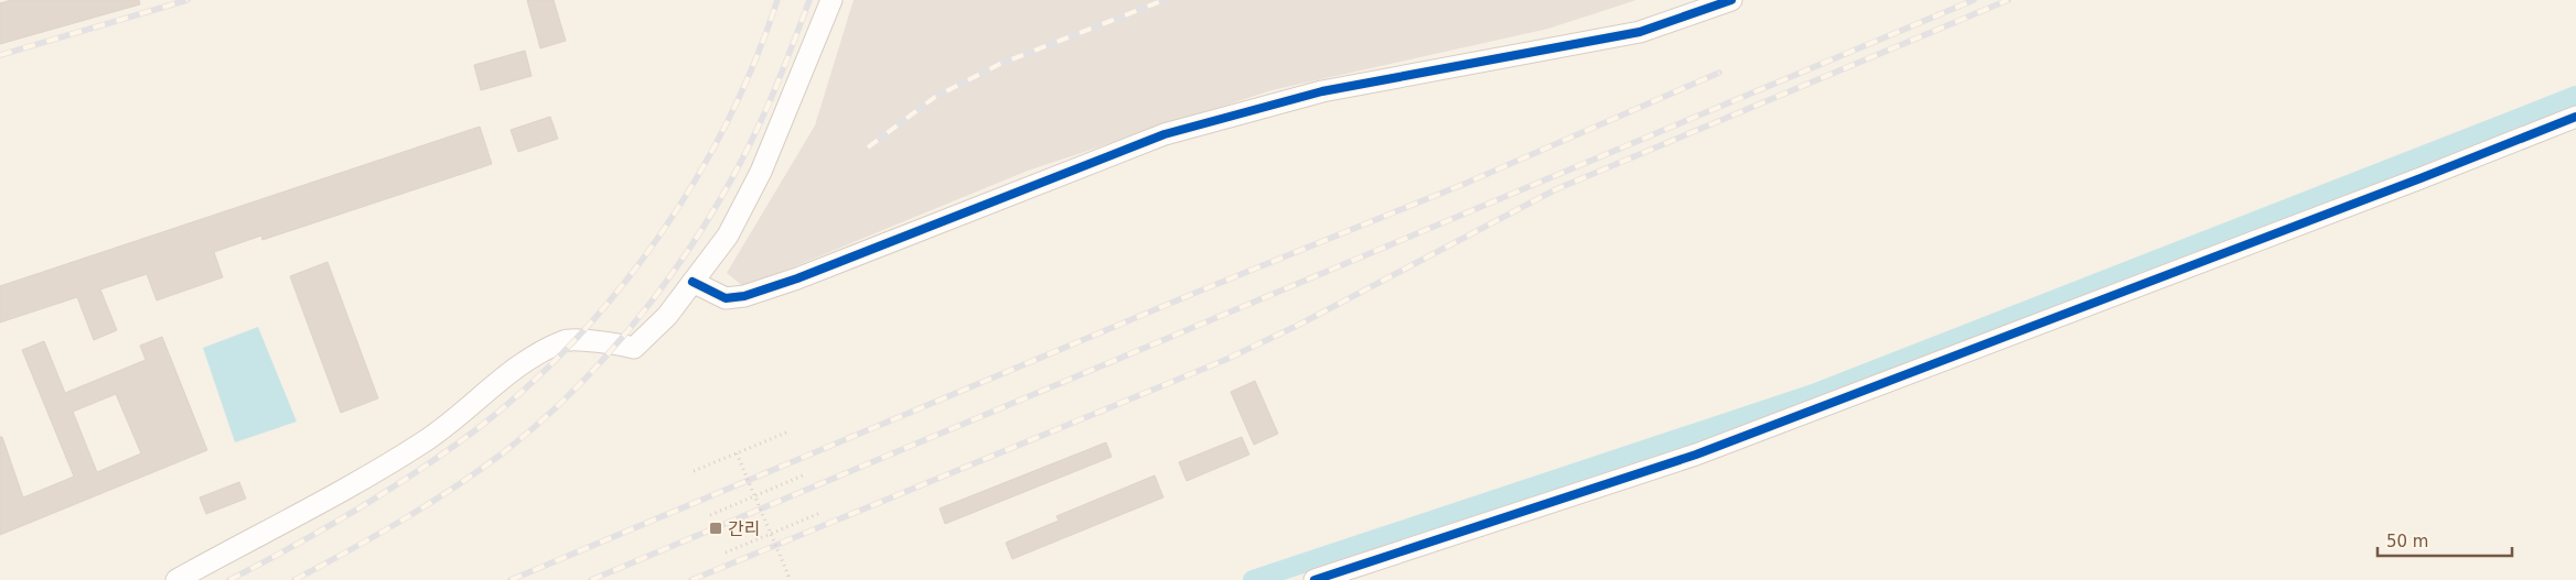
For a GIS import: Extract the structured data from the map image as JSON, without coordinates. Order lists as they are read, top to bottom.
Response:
{
  "places": {
    "transit": ["간리"]
  },
  "scale_bar": "50 m"
}
